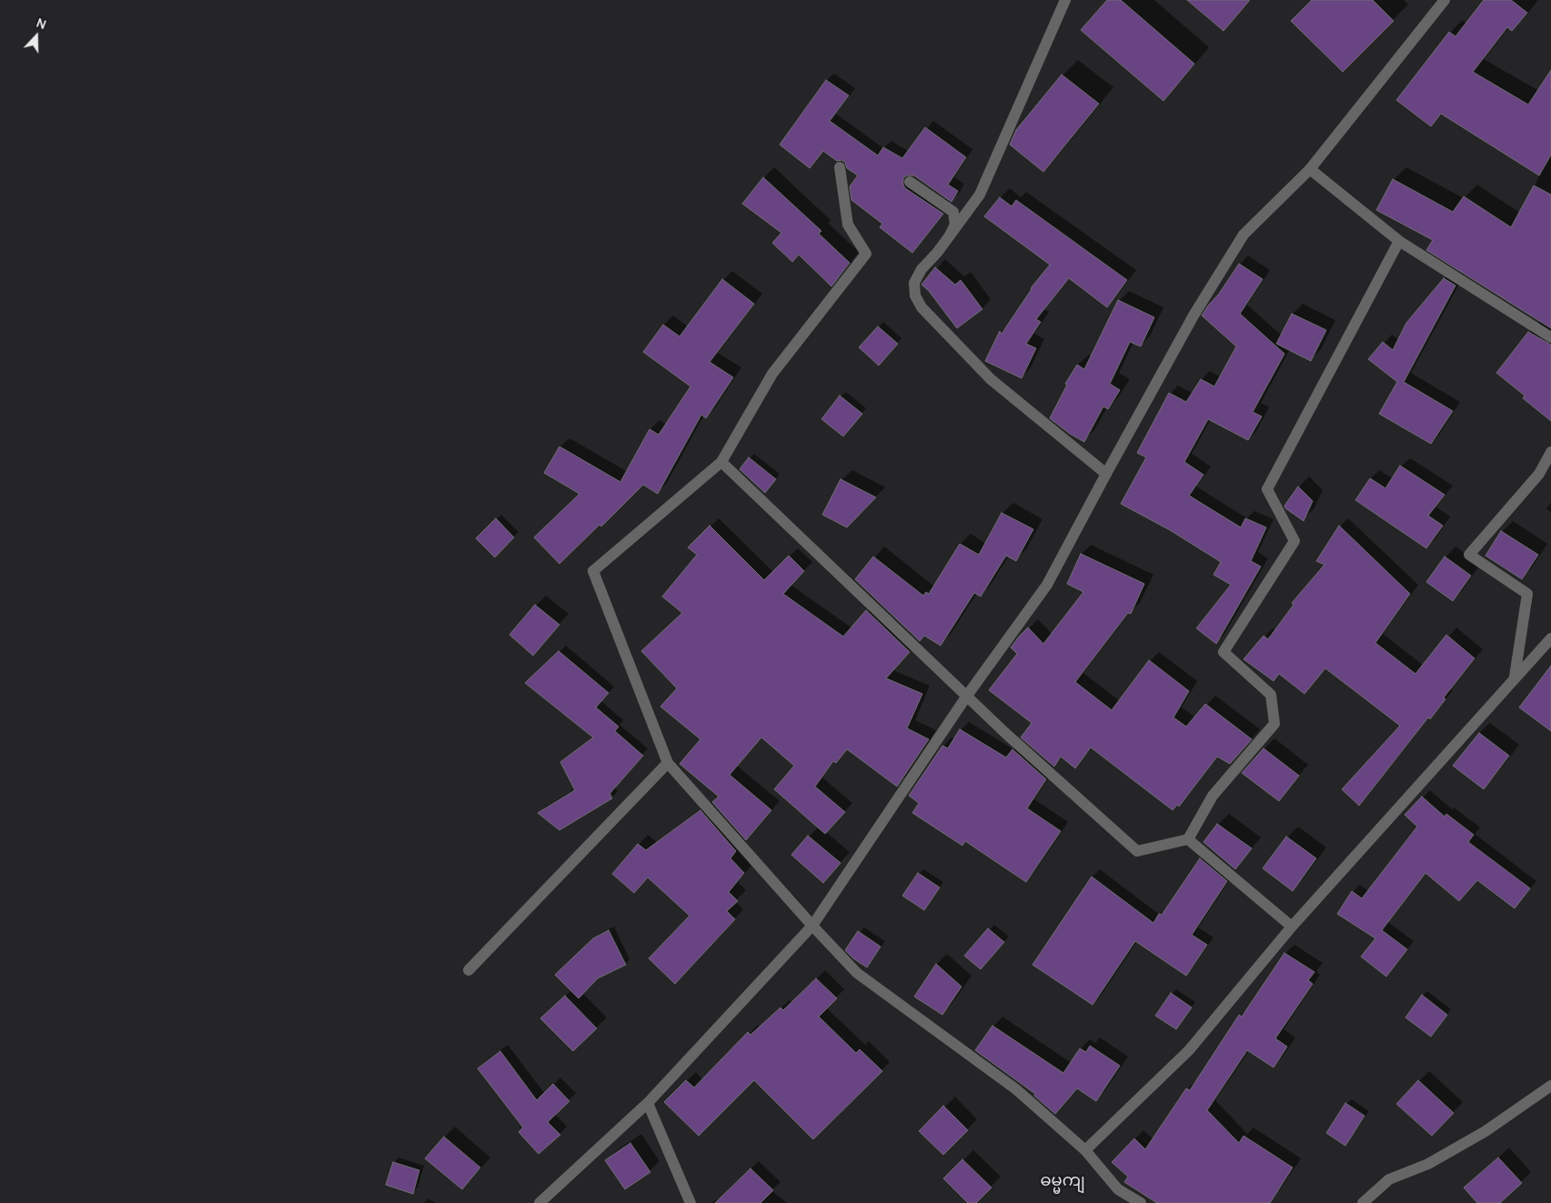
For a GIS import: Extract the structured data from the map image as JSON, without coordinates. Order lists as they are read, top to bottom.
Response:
{
  "districts": ["ဓမ္မကျ"],
  "north": "top"
}
